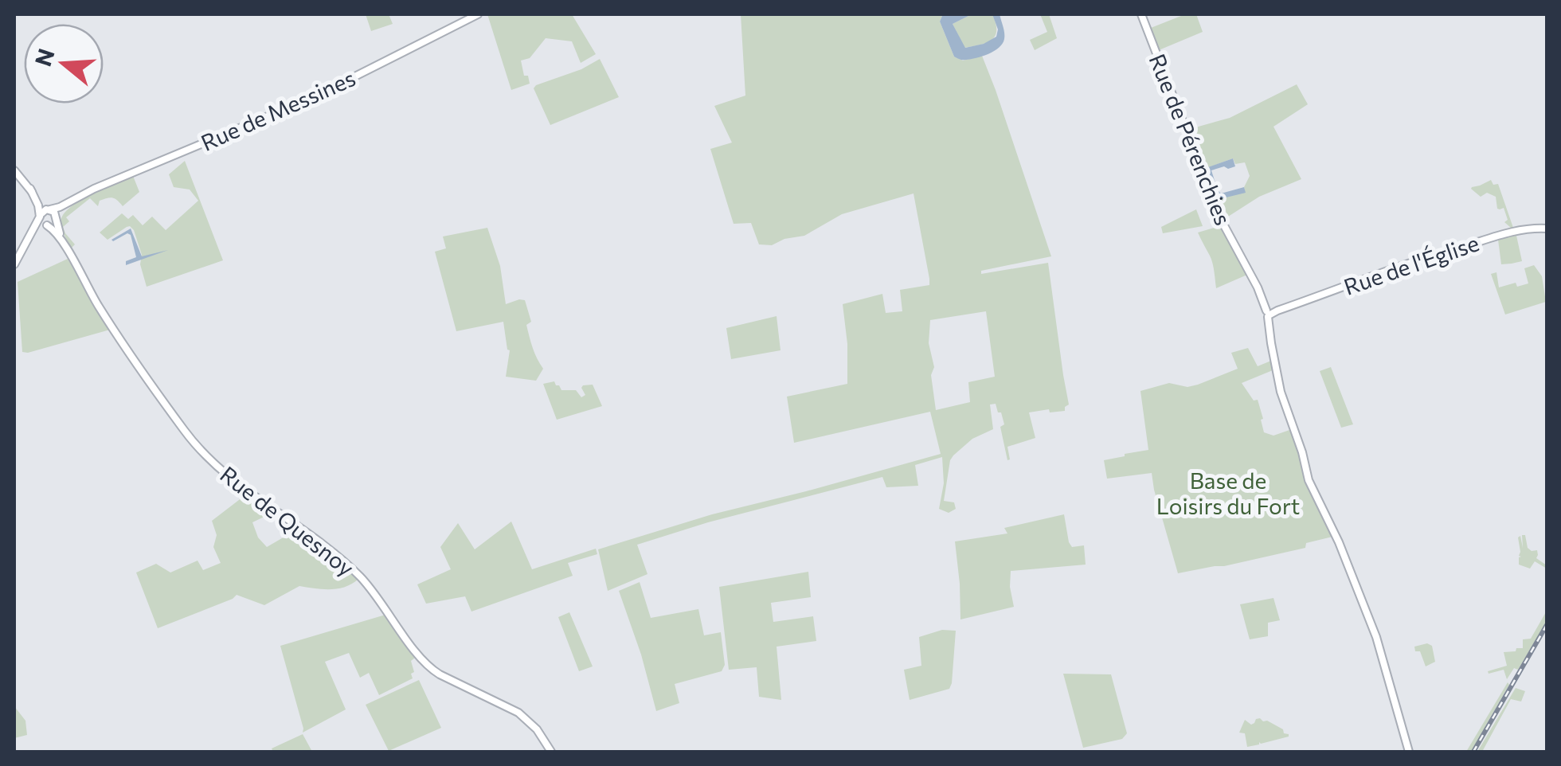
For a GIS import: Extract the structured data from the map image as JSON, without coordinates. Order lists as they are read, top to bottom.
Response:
{
  "streets": {
    "main road": [
      "Rue de Messines",
      "Rue de Pérenchies",
      "Rue de l'Église",
      "Rue de Quesnoy"
    ]
  },
  "crossings": [
    ["Rue de Messines", "Rue de Quesnoy"],
    ["Rue de Pérenchies", "Rue de l'Église"]
  ],
  "parks": ["Base de Loisirs du Fort"],
  "north": "left"
}
